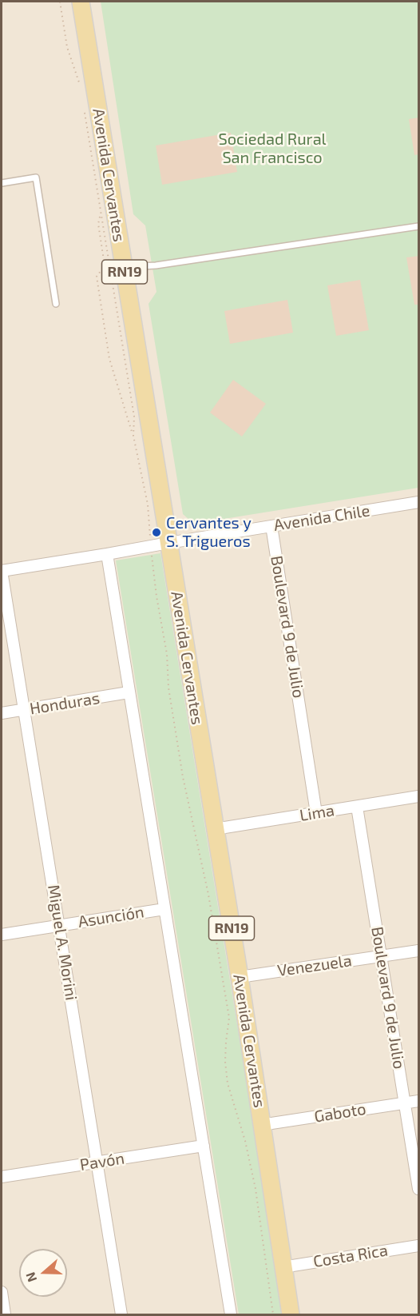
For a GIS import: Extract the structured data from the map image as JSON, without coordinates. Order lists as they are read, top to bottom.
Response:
{
  "streets": {
    "main road": ["Avenida Cervantes", "RN19"],
    "street": [
      "Avenida Chile",
      "Boulevard 9 de Julio",
      "Honduras",
      "Lima",
      "Asunción",
      "Miguel A. Morini",
      "Venezuela",
      "Gaboto",
      "Pavón",
      "Costa Rica"
    ]
  },
  "crossings": [
    ["Avenida Cervantes", "Avenida Chile"],
    ["Avenida Cervantes", "Lima"],
    ["Avenida Cervantes", "Venezuela"],
    ["Avenida Cervantes", "Gaboto"],
    ["Avenida Cervantes", "Costa Rica"],
    ["Avenida Chile", "Boulevard 9 de Julio"],
    ["Avenida Chile", "Miguel A. Morini"],
    ["Boulevard 9 de Julio", "Lima"],
    ["Boulevard 9 de Julio", "Venezuela"],
    ["Boulevard 9 de Julio", "Gaboto"],
    ["Honduras", "Miguel A. Morini"],
    ["Asunción", "Miguel A. Morini"],
    ["Miguel A. Morini", "Pavón"]
  ],
  "parks": ["Sociedad Rural San Francisco"],
  "places": ["Cervantes y S. Trigueros"],
  "north": "left"
}
